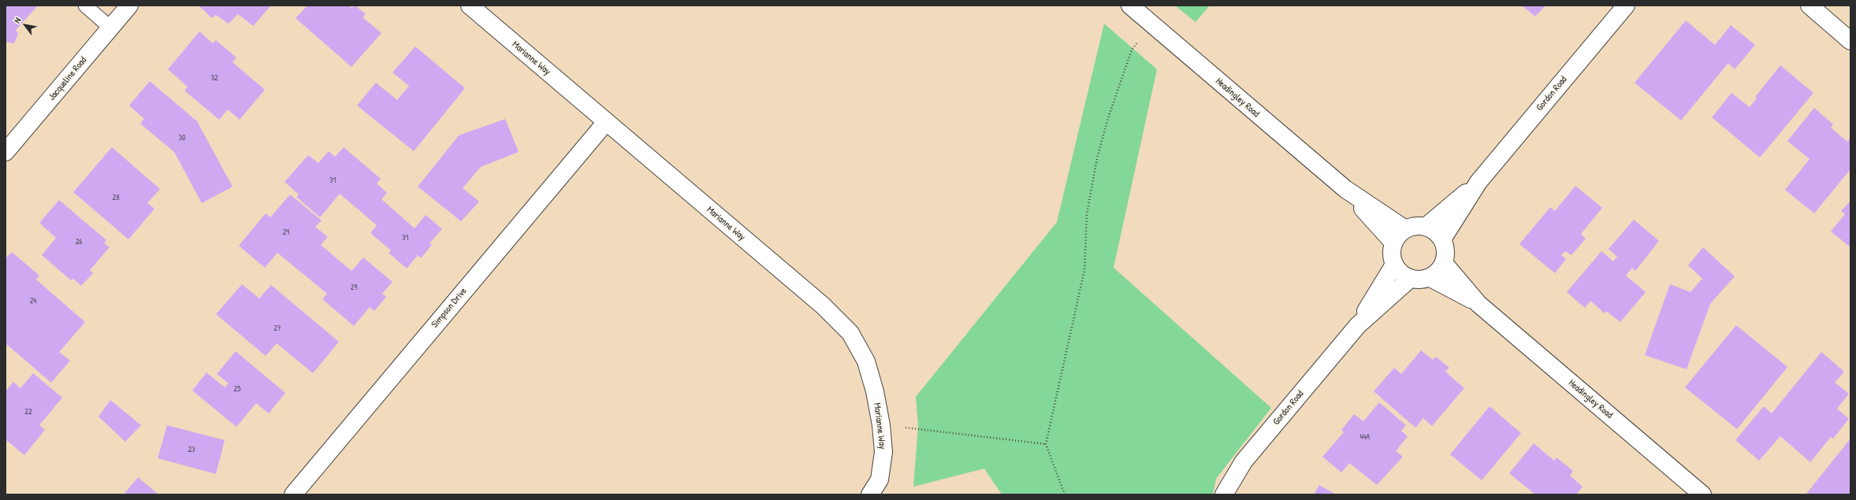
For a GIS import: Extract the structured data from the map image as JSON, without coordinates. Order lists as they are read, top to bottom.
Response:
{
  "streets": {
    "street": [
      "Marianne Way",
      "Jacqueline Road",
      "Gordon Road",
      "Headingley Road",
      "Simpson Drive"
    ]
  },
  "crossings": [
    ["Marianne Way", "Simpson Drive"],
    ["Gordon Road", "Headingley Road"]
  ],
  "house_numbers": [
    "32",
    "30",
    "31",
    "28",
    "29",
    "31",
    "26",
    "29",
    "24",
    "27",
    "25",
    "22",
    "44A",
    "23"
  ],
  "north": "top left"
}
